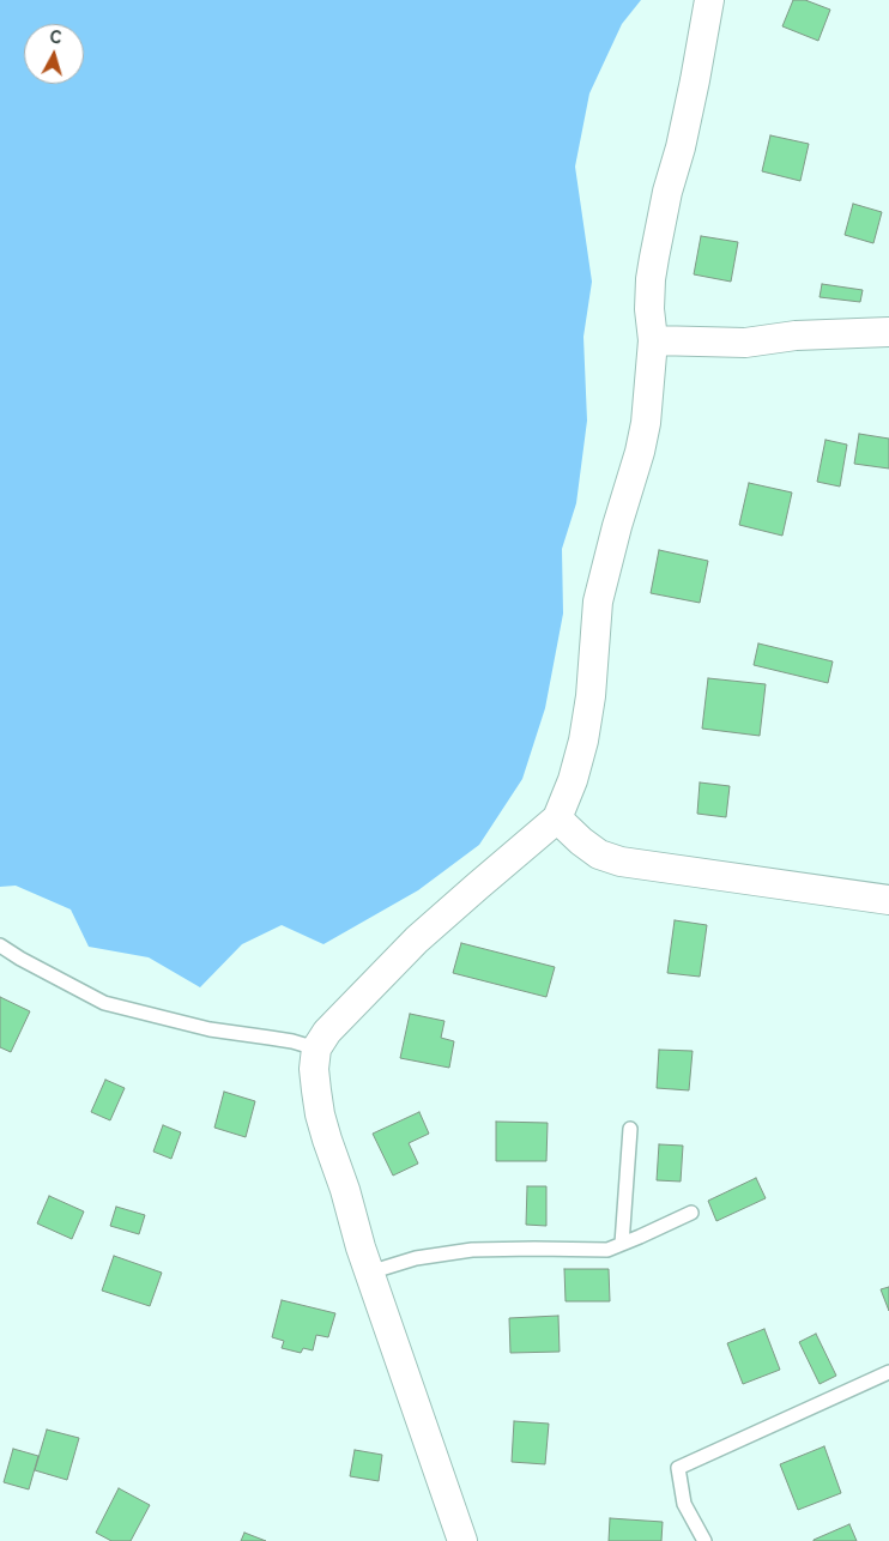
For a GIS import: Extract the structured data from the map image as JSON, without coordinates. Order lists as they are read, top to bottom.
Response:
{
  "north": "top"
}
